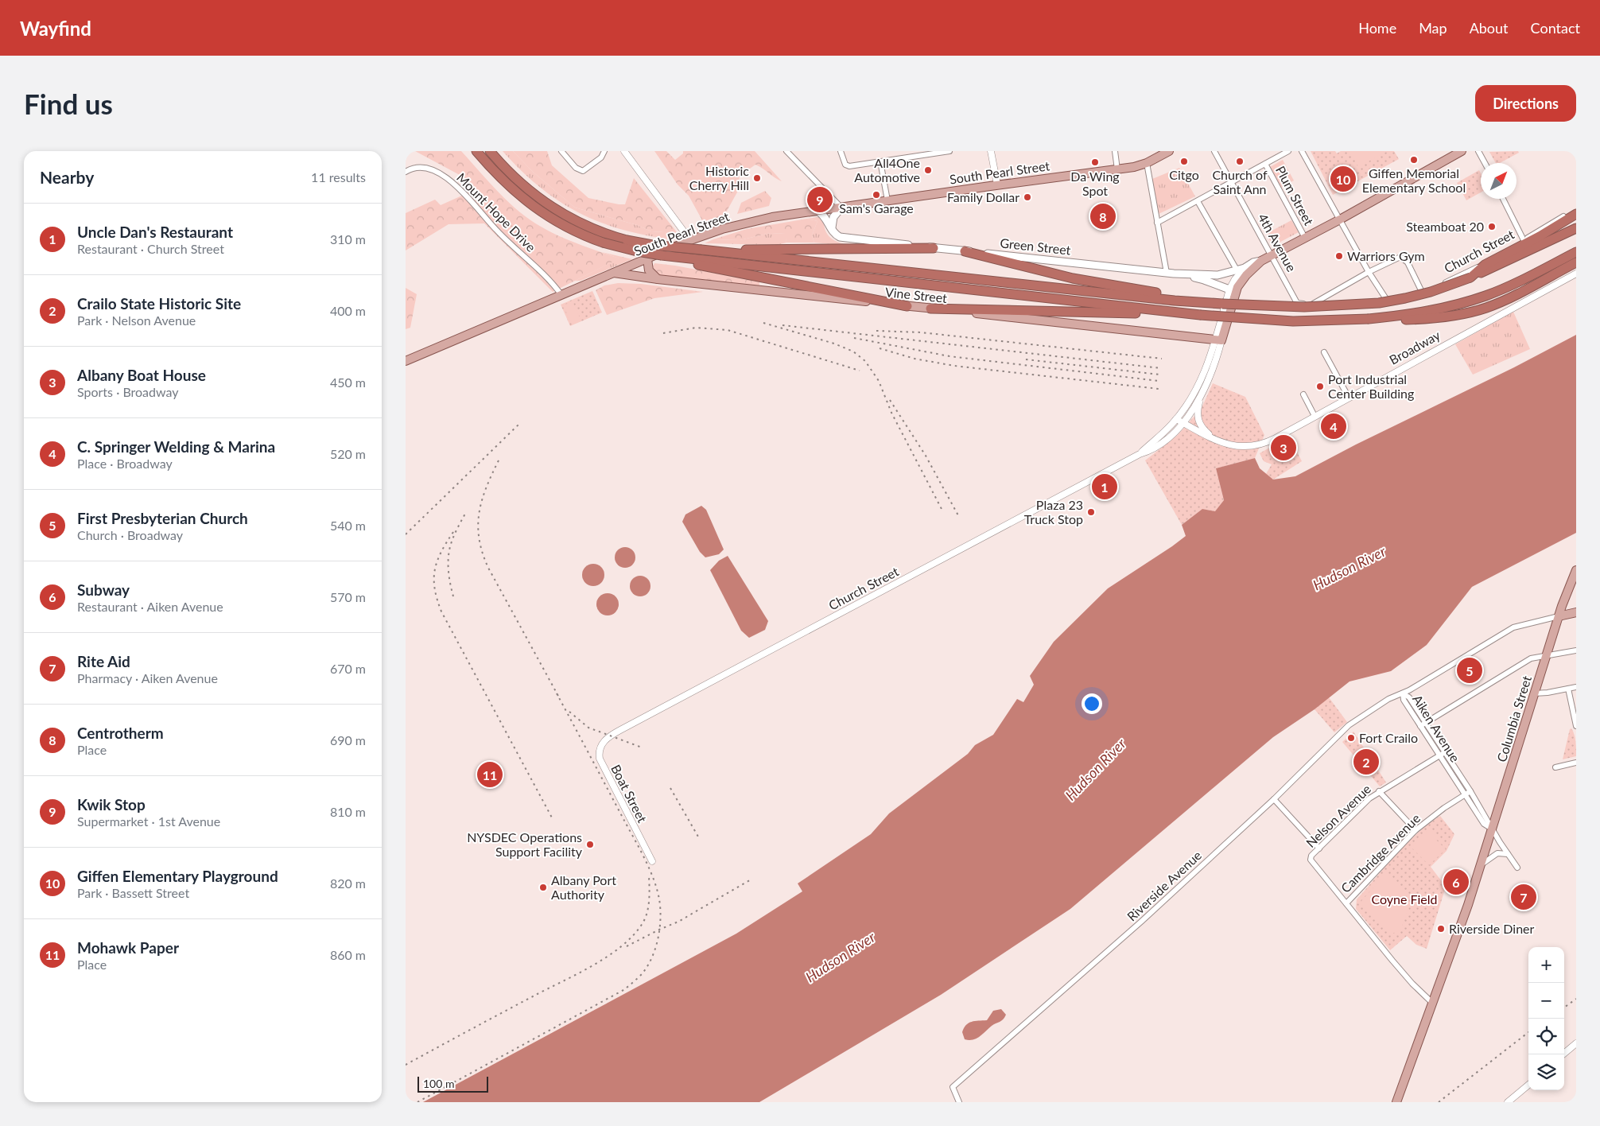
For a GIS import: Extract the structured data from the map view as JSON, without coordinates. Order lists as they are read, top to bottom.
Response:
{
  "streets": {
    "main road": [
      "South Pearl Street",
      "Green Street",
      "Vine Street",
      "Columbia Street"
    ],
    "street": [
      "Plum Street",
      "Mount Hope Drive",
      "4th Avenue",
      "Church Street",
      "Broadway",
      "Aiken Avenue",
      "Boat Street",
      "Nelson Avenue",
      "Cambridge Avenue",
      "Riverside Avenue"
    ]
  },
  "crossings": [
    ["South Pearl Street", "Mount Hope Drive"],
    ["South Pearl Street", "Vine Street"],
    ["4th Avenue", "Church Street"],
    ["Church Street", "Vine Street"],
    ["Church Street", "Broadway"],
    ["Church Street", "Boat Street"],
    ["Columbia Street", "Aiken Avenue"],
    ["Aiken Avenue", "Nelson Avenue"],
    ["Aiken Avenue", "Cambridge Avenue"],
    ["Aiken Avenue", "Riverside Avenue"],
    ["Nelson Avenue", "Cambridge Avenue"]
  ],
  "water": ["Hudson River"],
  "parks": ["Coyne Field"],
  "places": [
    "Giffen Memorial Elementary School",
    "Citgo",
    "Church of Saint Ann",
    "Da Wing Spot",
    "All4One Automotive",
    "Historic Cherry Hill",
    "Sam's Garage",
    "Family Dollar",
    "Steamboat 20",
    "Warriors Gym",
    "Port Industrial Center Building",
    "Plaza 23 Truck Stop",
    "Fort Crailo",
    "NYSDEC Operations Support Facility",
    "Albany Port Authority",
    "Riverside Diner"
  ],
  "scale_bar": "100 m",
  "north": "top right",
  "page": {
    "header": "Wayfind",
    "nav": [
      "Home",
      "Map",
      "About",
      "Contact"
    ],
    "buttons": "Directions",
    "title": "Find us",
    "heading": ["Nearby", "11 results"],
    "pins": [
      "10",
      "9",
      "8",
      "4",
      "3",
      "1",
      "5",
      "2",
      "11",
      "6",
      "7"
    ],
    "list": [
      {
        "mark": "1",
        "name": "Uncle Dan's Restaurant",
        "note": "Restaurant · Church Street",
        "value": "310 m"
      },
      {
        "mark": "2",
        "name": "Crailo State Historic Site",
        "note": "Park · Nelson Avenue",
        "value": "400 m"
      },
      {
        "mark": "3",
        "name": "Albany Boat House",
        "note": "Sports · Broadway",
        "value": "450 m"
      },
      {
        "mark": "4",
        "name": "C. Springer Welding & Marina",
        "note": "Place · Broadway",
        "value": "520 m"
      },
      {
        "mark": "5",
        "name": "First Presbyterian Church",
        "note": "Church · Broadway",
        "value": "540 m"
      },
      {
        "mark": "6",
        "name": "Subway",
        "note": "Restaurant · Aiken Avenue",
        "value": "570 m"
      },
      {
        "mark": "7",
        "name": "Rite Aid",
        "note": "Pharmacy · Aiken Avenue",
        "value": "670 m"
      },
      {
        "mark": "8",
        "name": "Centrotherm",
        "note": "Place",
        "value": "690 m"
      },
      {
        "mark": "9",
        "name": "Kwik Stop",
        "note": "Supermarket · 1st Avenue",
        "value": "810 m"
      },
      {
        "mark": "10",
        "name": "Giffen Elementary Playground",
        "note": "Park · Bassett Street",
        "value": "820 m"
      },
      {
        "mark": "11",
        "name": "Mohawk Paper",
        "note": "Place",
        "value": "860 m"
      }
    ],
    "map_buttons": ["+", "−"],
    "scale": "100 m"
  }
}
